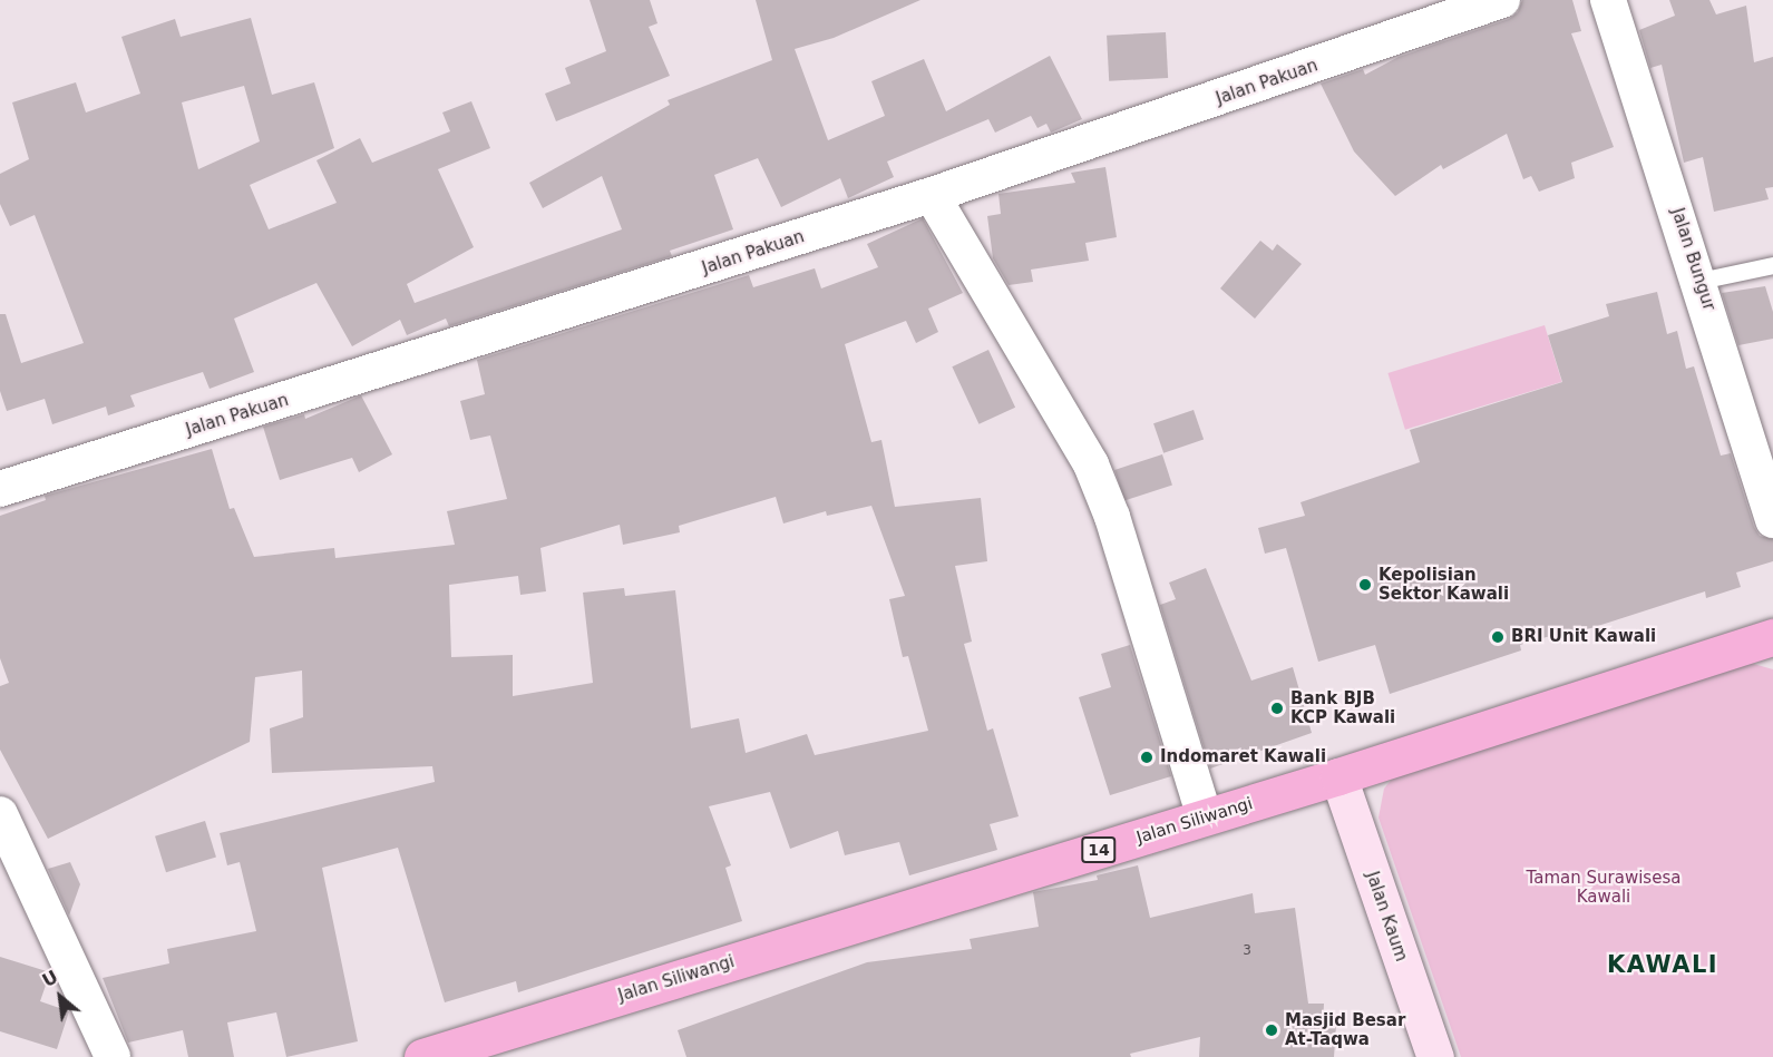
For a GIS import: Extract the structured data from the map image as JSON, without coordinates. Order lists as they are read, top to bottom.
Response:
{
  "streets": {
    "highway": ["Jalan Siliwangi", "14"],
    "main road": ["Jalan Kaum"],
    "street": ["Jalan Pakuan", "Jalan Bungur"]
  },
  "crossings": [
    ["Jalan Siliwangi", "Jalan Kaum"]
  ],
  "districts": ["KAWALI"],
  "parks": ["Taman Surawisesa Kawali"],
  "places": [
    "Kepolisian Sektor Kawali",
    "BRI Unit Kawali",
    "Bank BJB KCP Kawali",
    "Indomaret Kawali",
    "Masjid Besar At-Taqwa"
  ],
  "house_numbers": ["3"],
  "north": "top left"
}
